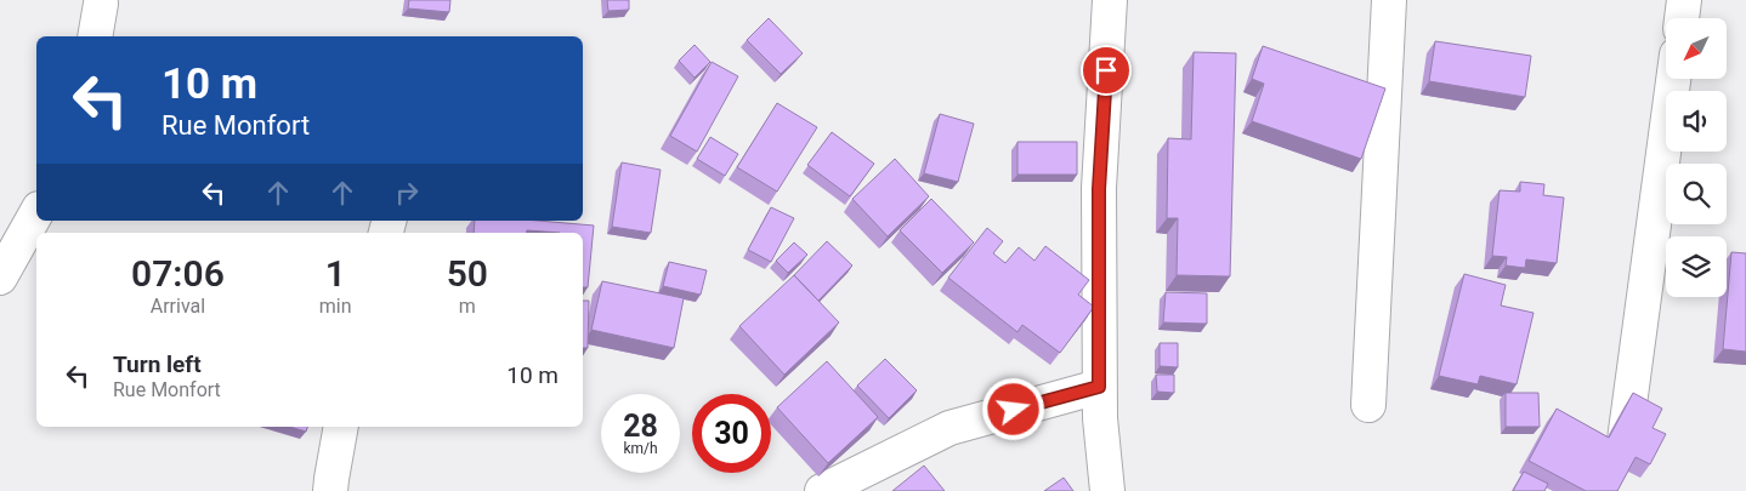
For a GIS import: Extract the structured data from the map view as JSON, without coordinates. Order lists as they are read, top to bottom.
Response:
{
  "north": "bottom left",
  "page": {
    "turn": ["10 m", "Rue Monfort"],
    "eta": [
      "07:06",
      "Arrival",
      "1",
      "min",
      "50",
      "m"
    ],
    "list": [
      {
        "name": "Turn left",
        "note": "Rue Monfort",
        "value": "10 m"
      }
    ],
    "speed": "28 km/h",
    "limit": "30"
  }
}
